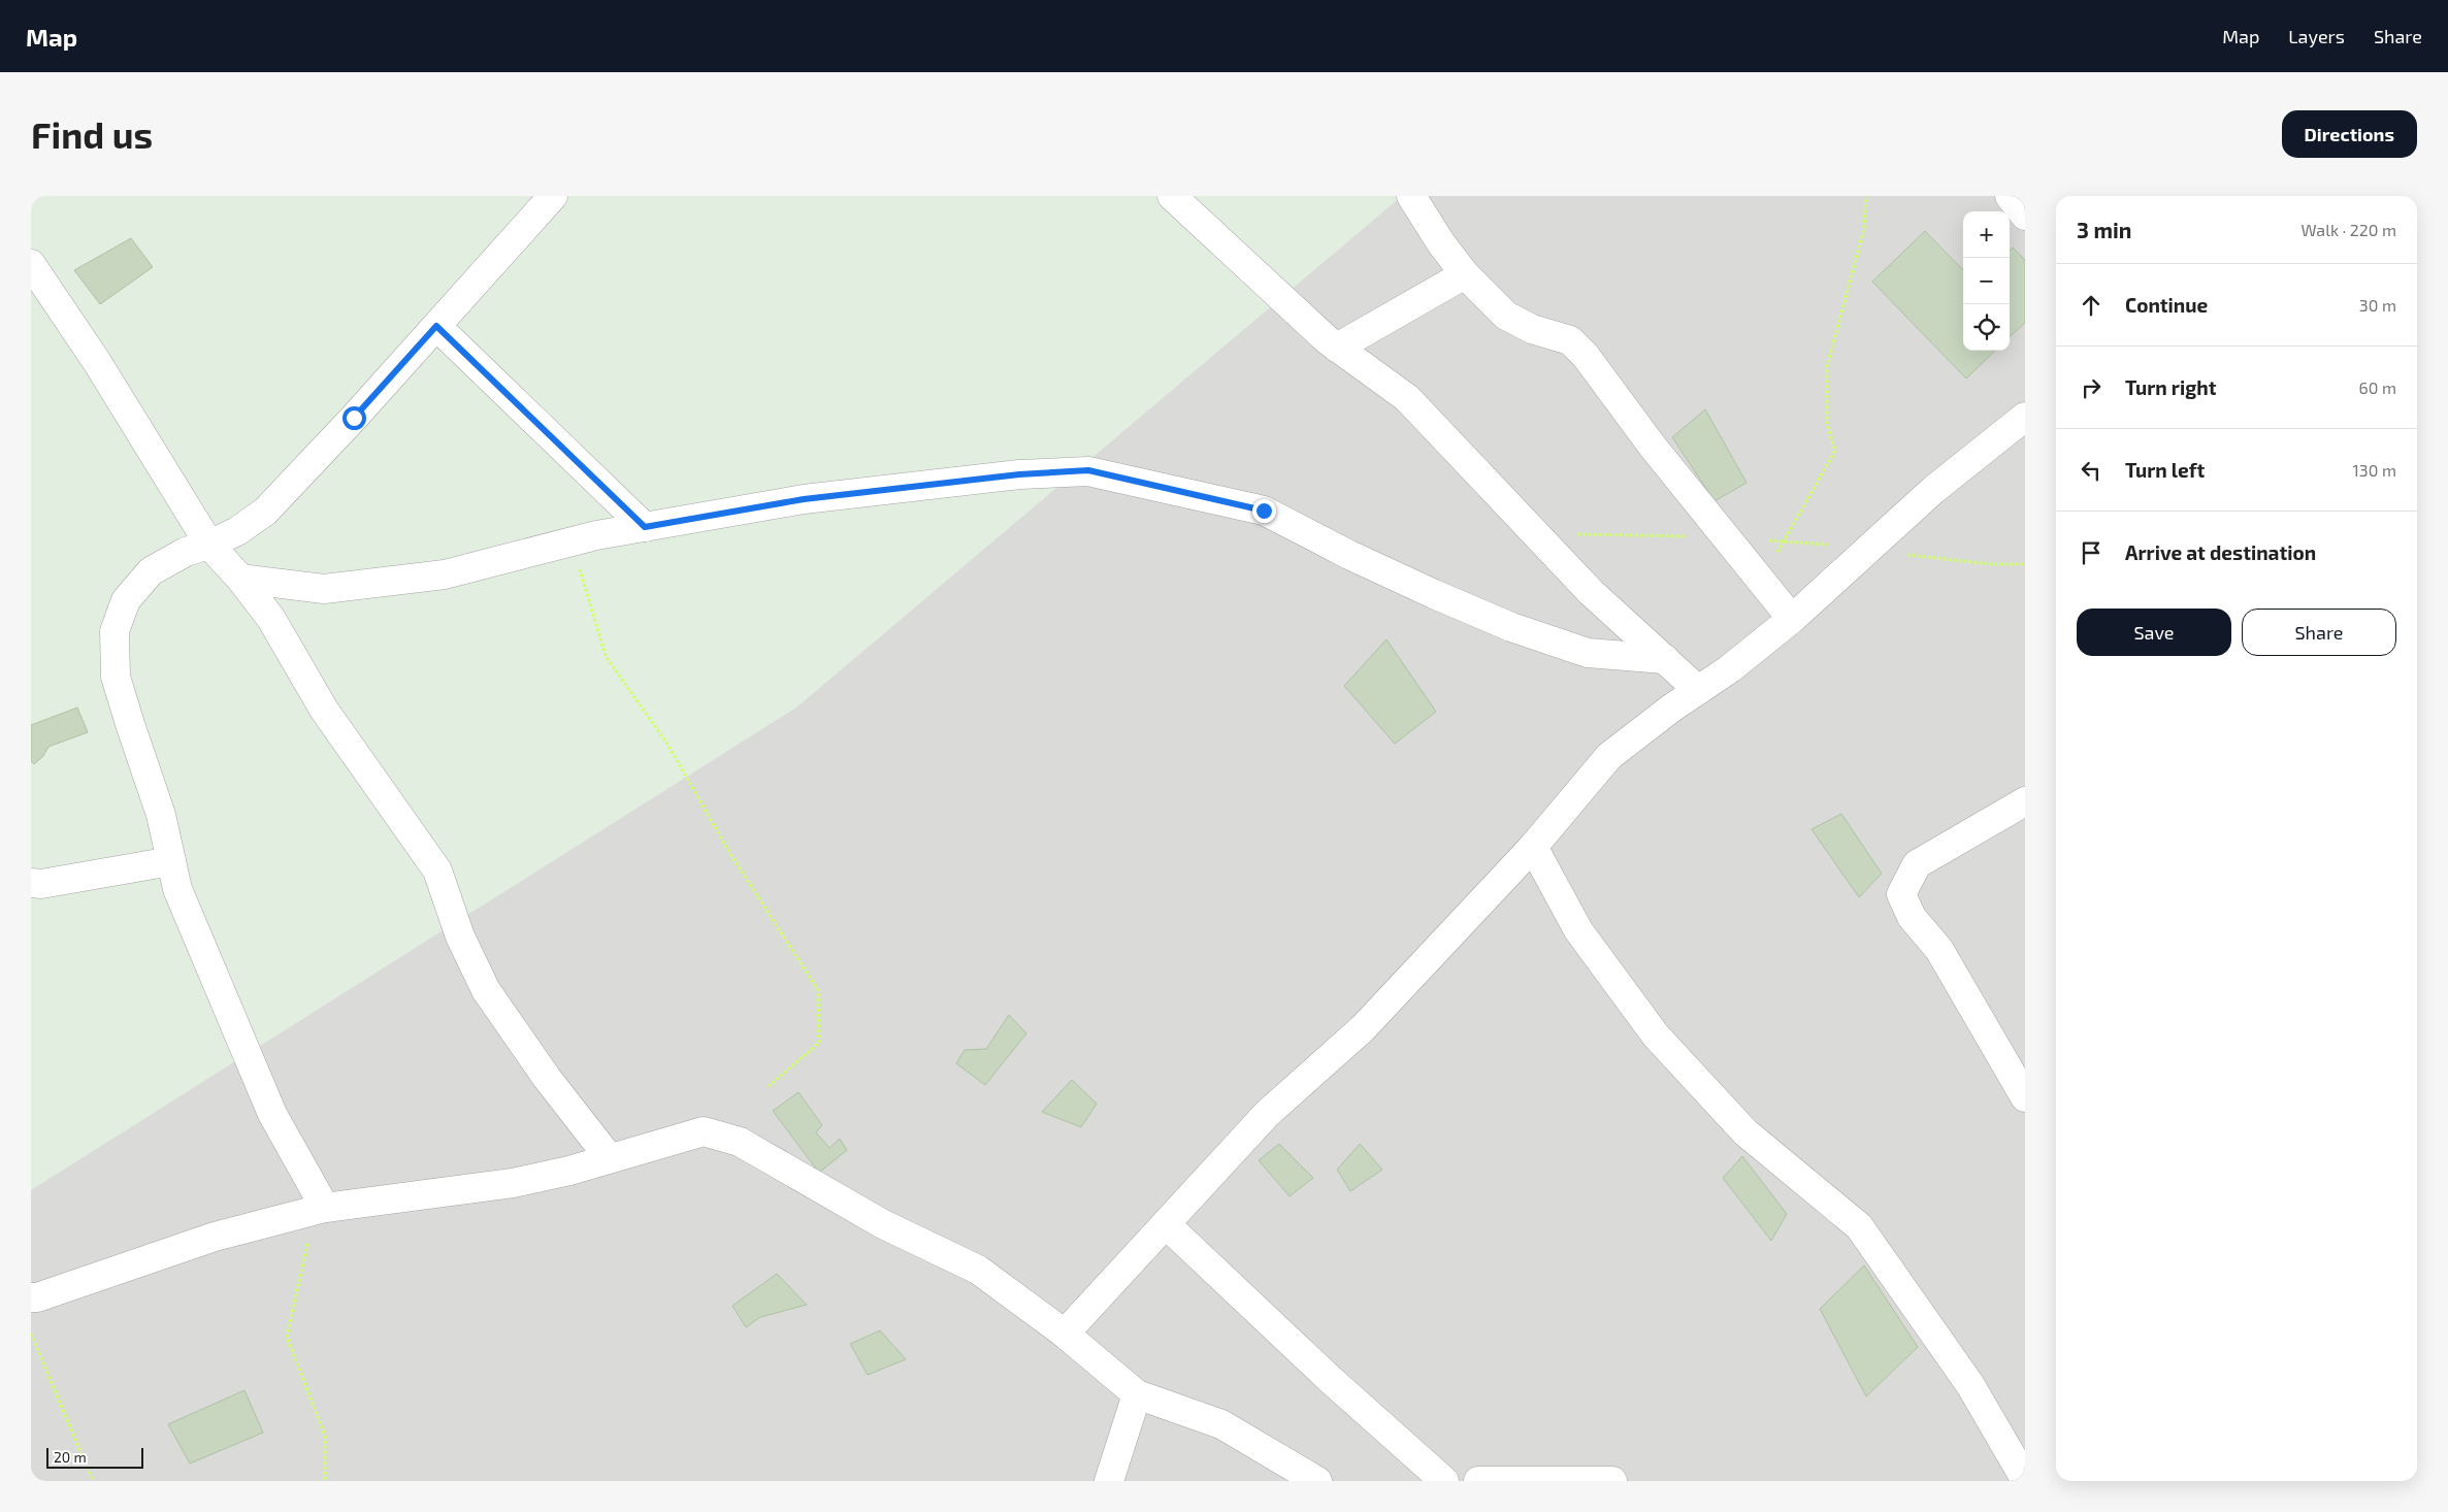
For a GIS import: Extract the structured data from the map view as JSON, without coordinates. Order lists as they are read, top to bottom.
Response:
{
  "scale_bar": "20 m",
  "page": {
    "header": "Map",
    "nav": ["Map", "Layers", "Share"],
    "buttons": [
      "Directions",
      ["Save", "Share"]
    ],
    "title": "Find us",
    "heading": ["3 min", "Walk · 220 m"],
    "map_buttons": ["+", "−"],
    "list": [
      ["Continue", "30 m"],
      ["Turn right", "60 m"],
      ["Turn left", "130 m"],
      "Arrive at destination"
    ],
    "scale": "20 m"
  }
}
